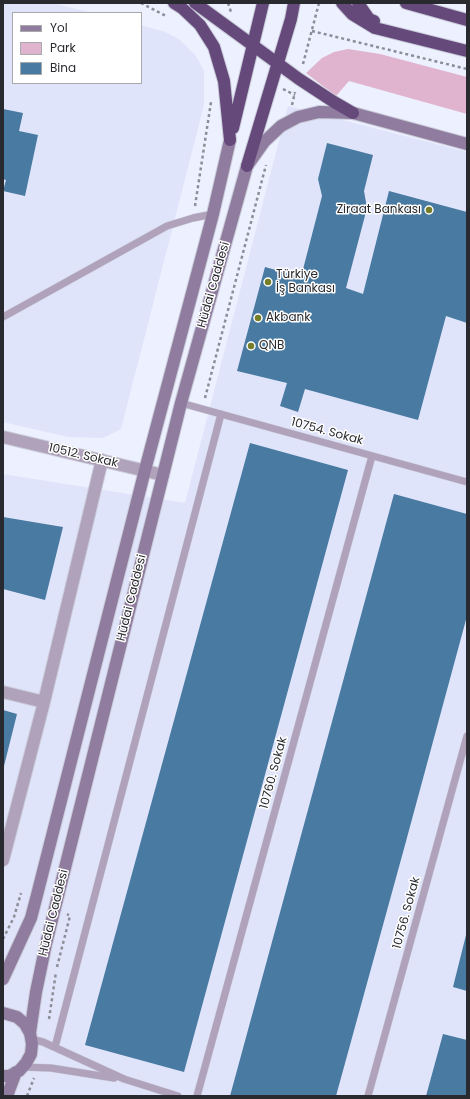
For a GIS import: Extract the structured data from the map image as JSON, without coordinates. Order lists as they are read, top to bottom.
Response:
{
  "streets": {
    "street": ["Hüdai Caddesi", "10512. Sokak"],
    "lane": ["10754. Sokak", "10760. Sokak", "10756. Sokak"]
  },
  "crossings": [
    ["Hüdai Caddesi", "10754. Sokak"],
    ["Hüdai Caddesi", "10512. Sokak"],
    ["10754. Sokak", "10760. Sokak"]
  ],
  "places": [
    "Ziraat Bankası",
    "Türkiye İş Bankası",
    "Akbank",
    "QNB"
  ],
  "legend": ["Yol", "Park", "Bina"]
}
